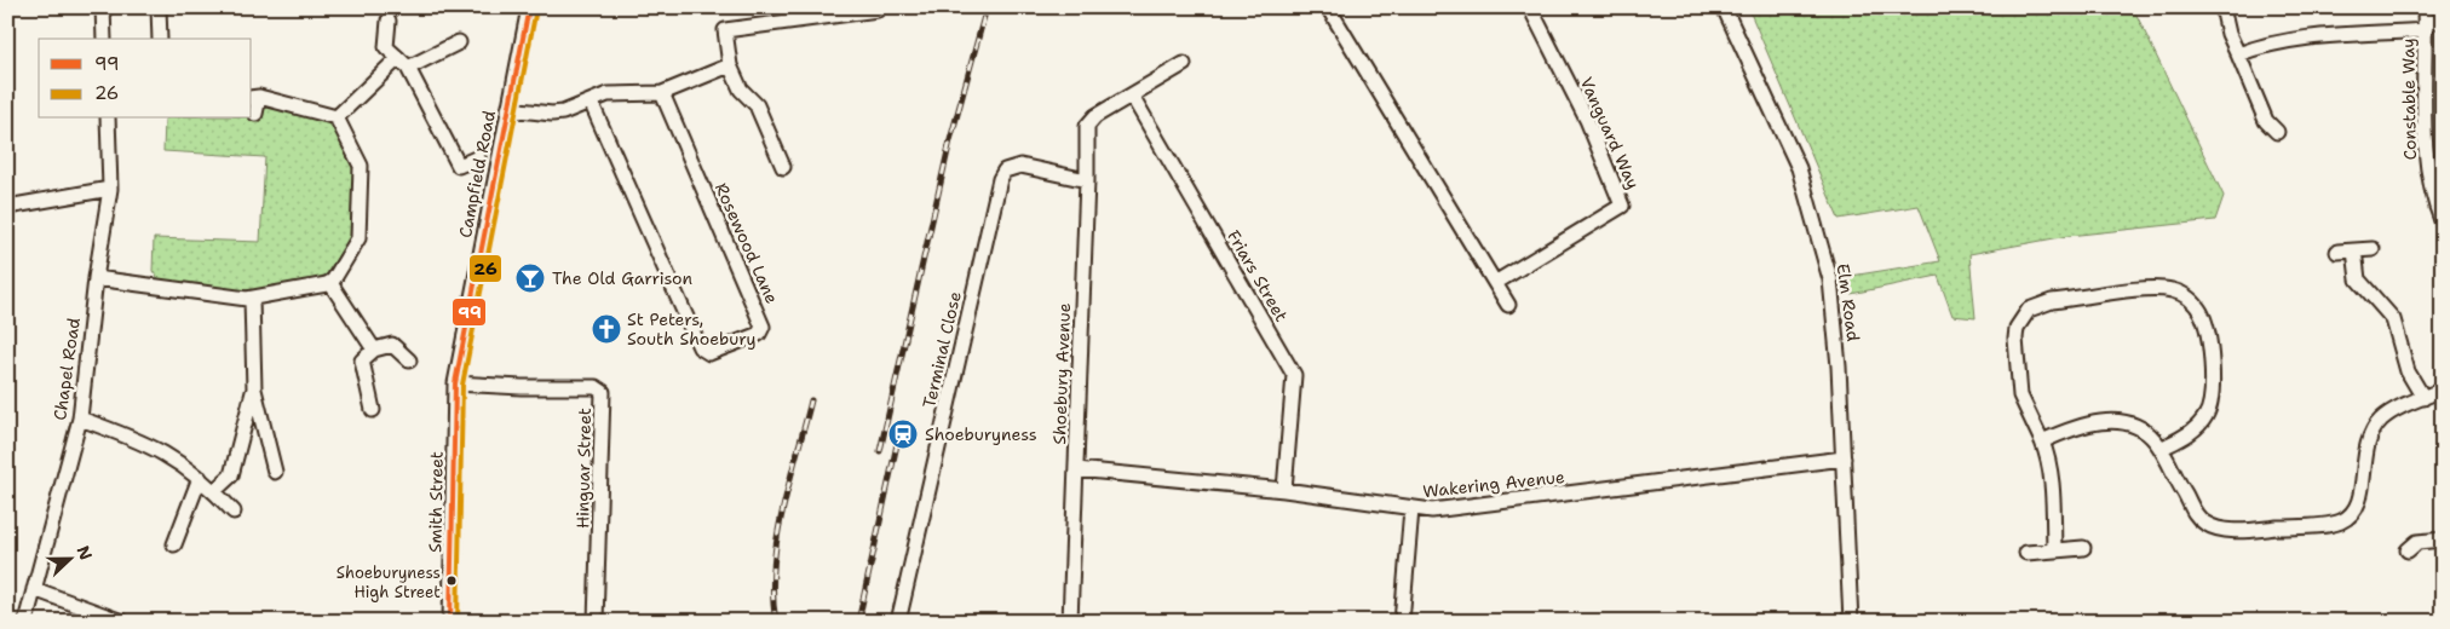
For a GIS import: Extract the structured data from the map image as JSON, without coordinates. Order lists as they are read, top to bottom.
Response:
{
  "streets": {
    "street": [
      "Constable Way",
      "Vanguard Way",
      "Campfield Road",
      "Rosewood Lane",
      "Friars Street",
      "Elm Road",
      "Terminal Close",
      "Chapel Road",
      "Shoebury Avenue",
      "Hinguar Street",
      "Wakering Avenue",
      "Smith Street"
    ]
  },
  "crossings": [
    ["Campfield Road", "Hinguar Street"],
    ["Campfield Road", "Smith Street"],
    ["Friars Street", "Shoebury Avenue"],
    ["Friars Street", "Wakering Avenue"],
    ["Elm Road", "Wakering Avenue"],
    ["Terminal Close", "Shoebury Avenue"],
    ["Shoebury Avenue", "Wakering Avenue"],
    ["Hinguar Street", "Smith Street"]
  ],
  "places": {
    "bar": ["The Old Garrison"],
    "church": ["St Peters, South Shoebury"],
    "station": ["Shoeburyness"],
    "other": ["Shoeburyness High Street"]
  },
  "lines": ["transit line 99", "transit line 26"],
  "legend": ["99", "26"],
  "north": "right"
}
